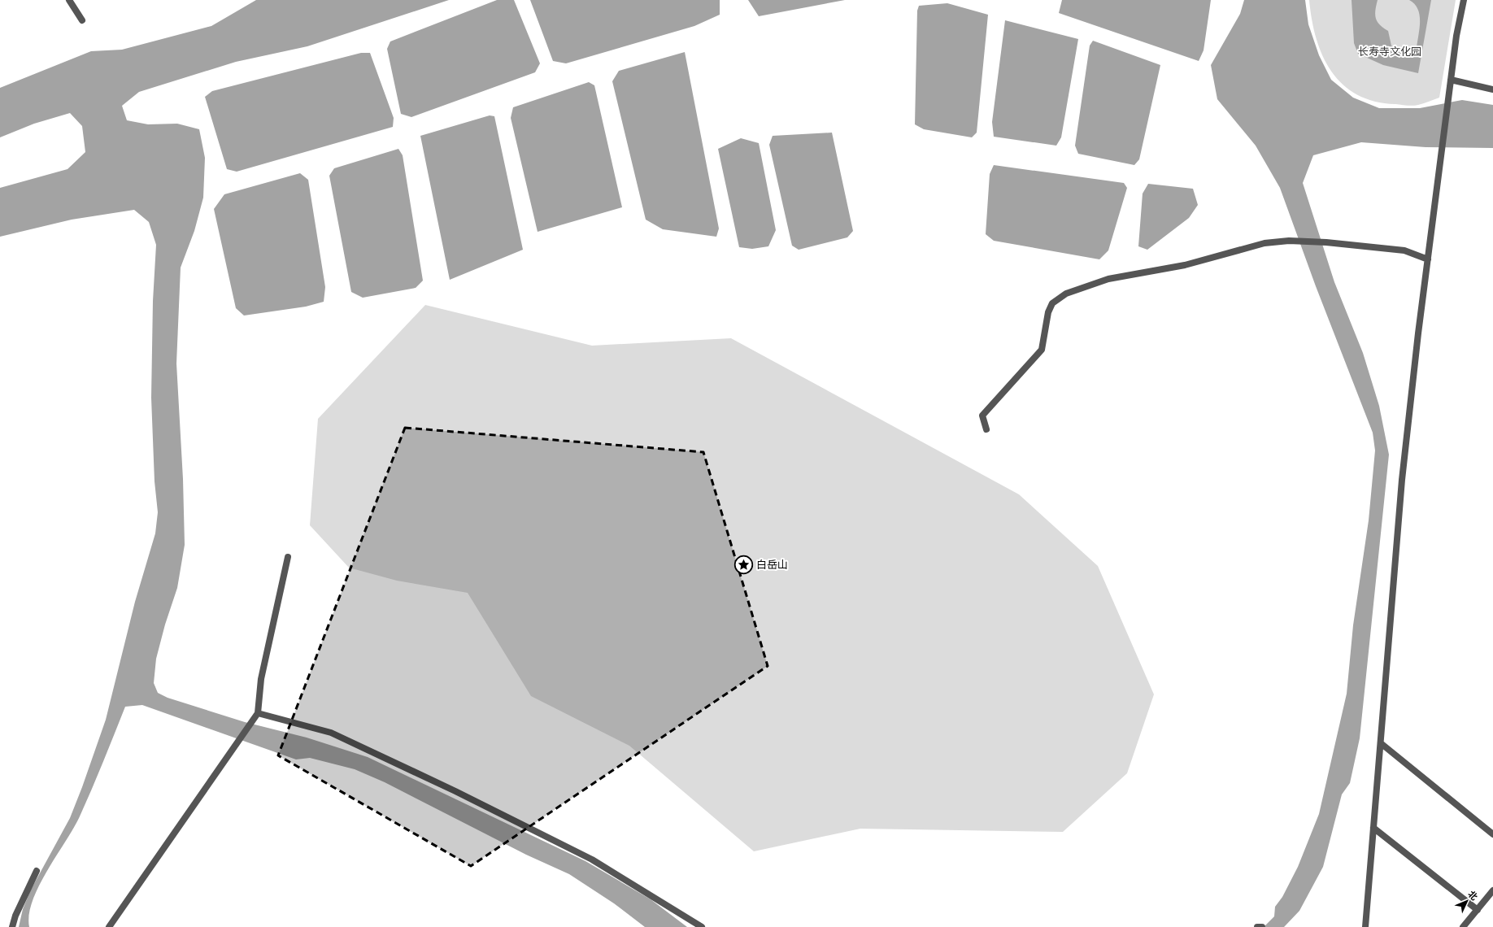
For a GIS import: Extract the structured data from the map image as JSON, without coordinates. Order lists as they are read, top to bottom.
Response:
{
  "parks": ["长寿寺文化园"],
  "places": {
    "place": ["白岳山"]
  },
  "north": "top right"
}
